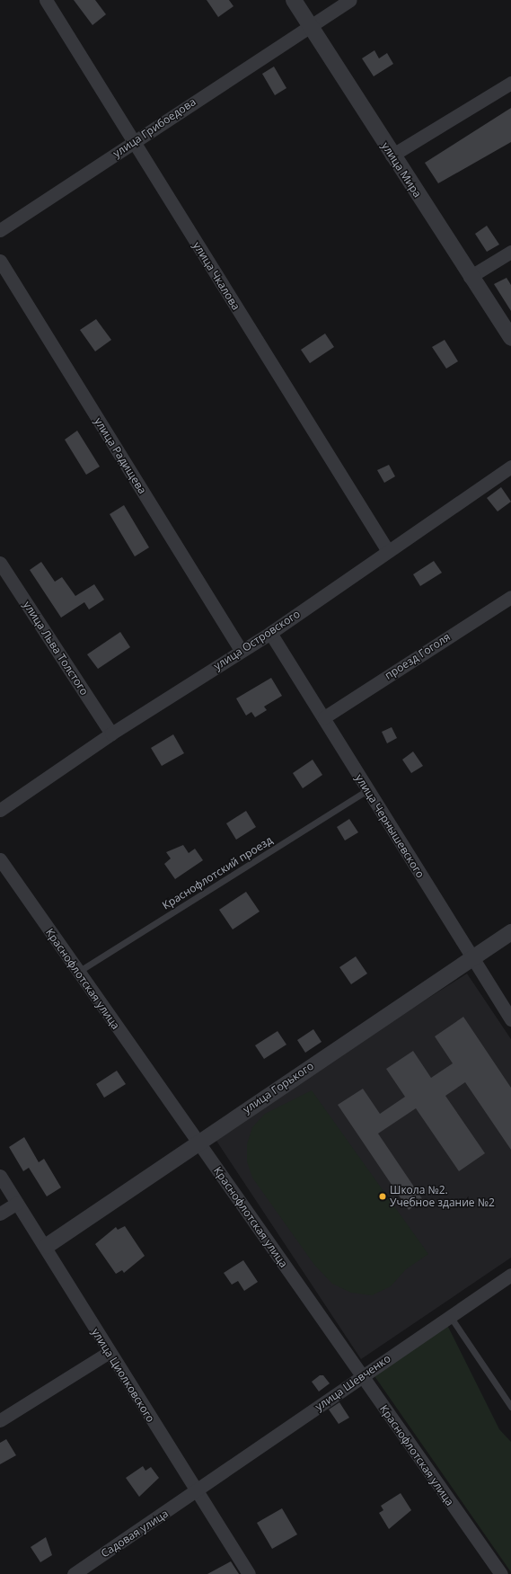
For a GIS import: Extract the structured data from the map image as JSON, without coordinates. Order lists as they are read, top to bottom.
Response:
{
  "streets": {
    "street": [
      "улица Грибоедова",
      "улица Мира",
      "улица Чкалова",
      "улица Радищева",
      "улица Островского",
      "улица Льва Толстого",
      "проезд Гоголя",
      "улица Чернышевского",
      "Краснофлотская улица",
      "улица Горького",
      "улица Циолковского",
      "улица Шевченко",
      "Садовая улица"
    ],
    "lane": ["Краснофлотский проезд"]
  },
  "crossings": [
    ["улица Грибоедова", "улица Мира"],
    ["улица Грибоедова", "улица Чкалова"],
    ["улица Чкалова", "улица Островского"],
    ["улица Радищева", "улица Островского"],
    ["улица Островского", "улица Льва Толстого"],
    ["улица Островского", "улица Чернышевского"],
    ["проезд Гоголя", "улица Чернышевского"],
    ["улица Чернышевского", "Краснофлотский проезд"],
    ["улица Чернышевского", "улица Горького"],
    ["Краснофлотский проезд", "Краснофлотская улица"],
    ["Краснофлотская улица", "улица Горького"],
    ["Краснофлотская улица", "улица Шевченко"],
    ["улица Горького", "улица Циолковского"],
    ["улица Циолковского", "улица Шевченко"],
    ["улица Циолковского", "Садовая улица"],
    ["улица Шевченко", "Садовая улица"]
  ],
  "places": ["Школа №2. Учебное здание №2"]
}
